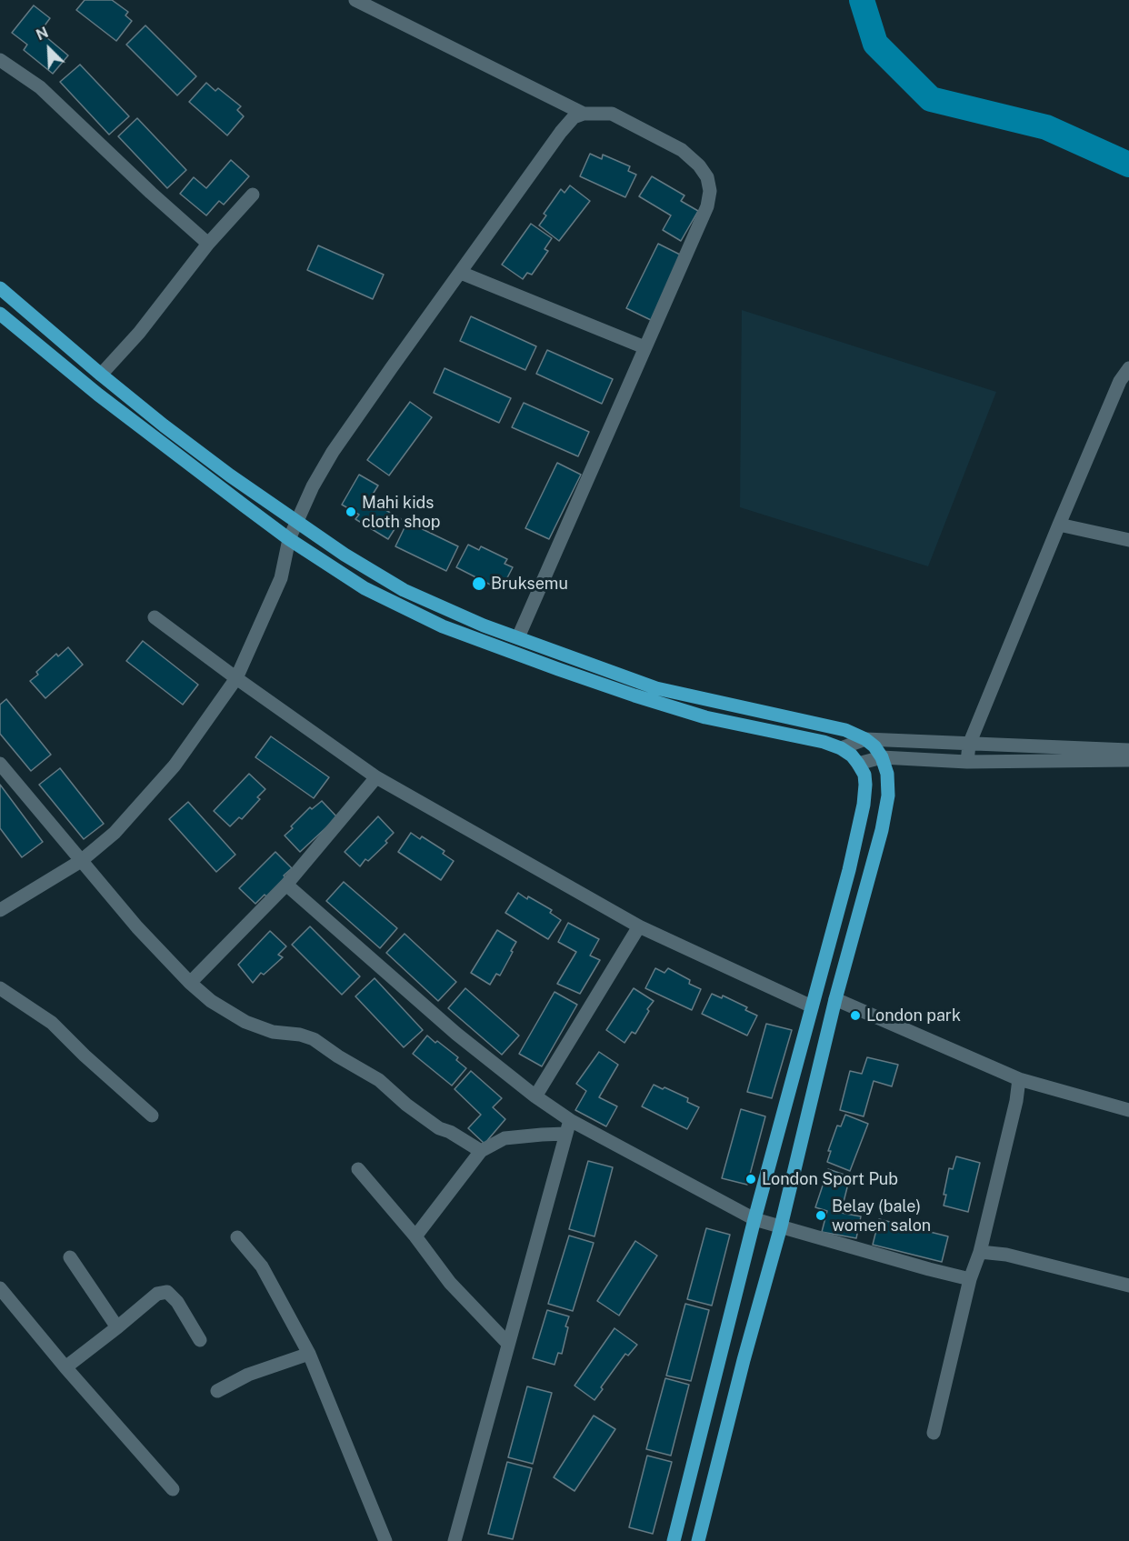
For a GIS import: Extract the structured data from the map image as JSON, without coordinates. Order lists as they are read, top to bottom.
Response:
{
  "places": [
    "Mahi kids cloth shop",
    "Bruksemu",
    "London park",
    "London Sport Pub",
    "Belay (bale) women salon"
  ],
  "north": "top left"
}
